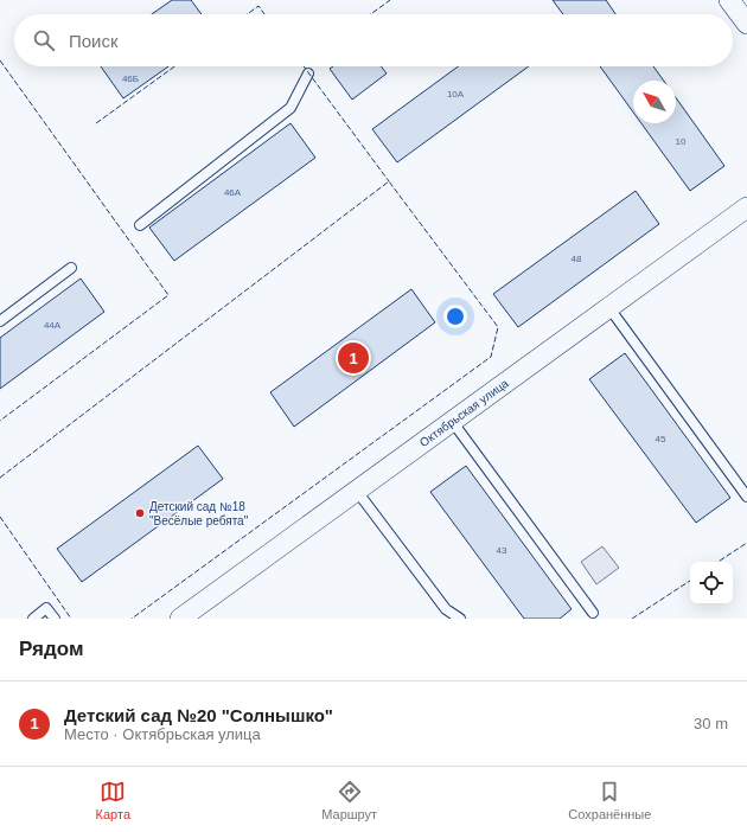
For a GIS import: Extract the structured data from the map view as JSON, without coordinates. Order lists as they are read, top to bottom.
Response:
{
  "streets": {
    "street": ["Октябрьская улица"]
  },
  "places": ["Детский сад №18 \"Весёлые ребята\""],
  "house_numbers": [
    "46Б",
    "10А",
    "10",
    "46А",
    "48",
    "44А",
    "45",
    "43"
  ],
  "north": "top left",
  "page": {
    "search": "Поиск",
    "pins": "1",
    "heading": "Рядом",
    "list": [
      {
        "mark": "1",
        "name": "Детский сад №20 \"Солнышко\"",
        "note": "Место · Октябрьская улица",
        "value": "30 m"
      }
    ],
    "nav": ["Карта", "Маршрут", "Сохранённые"]
  }
}
